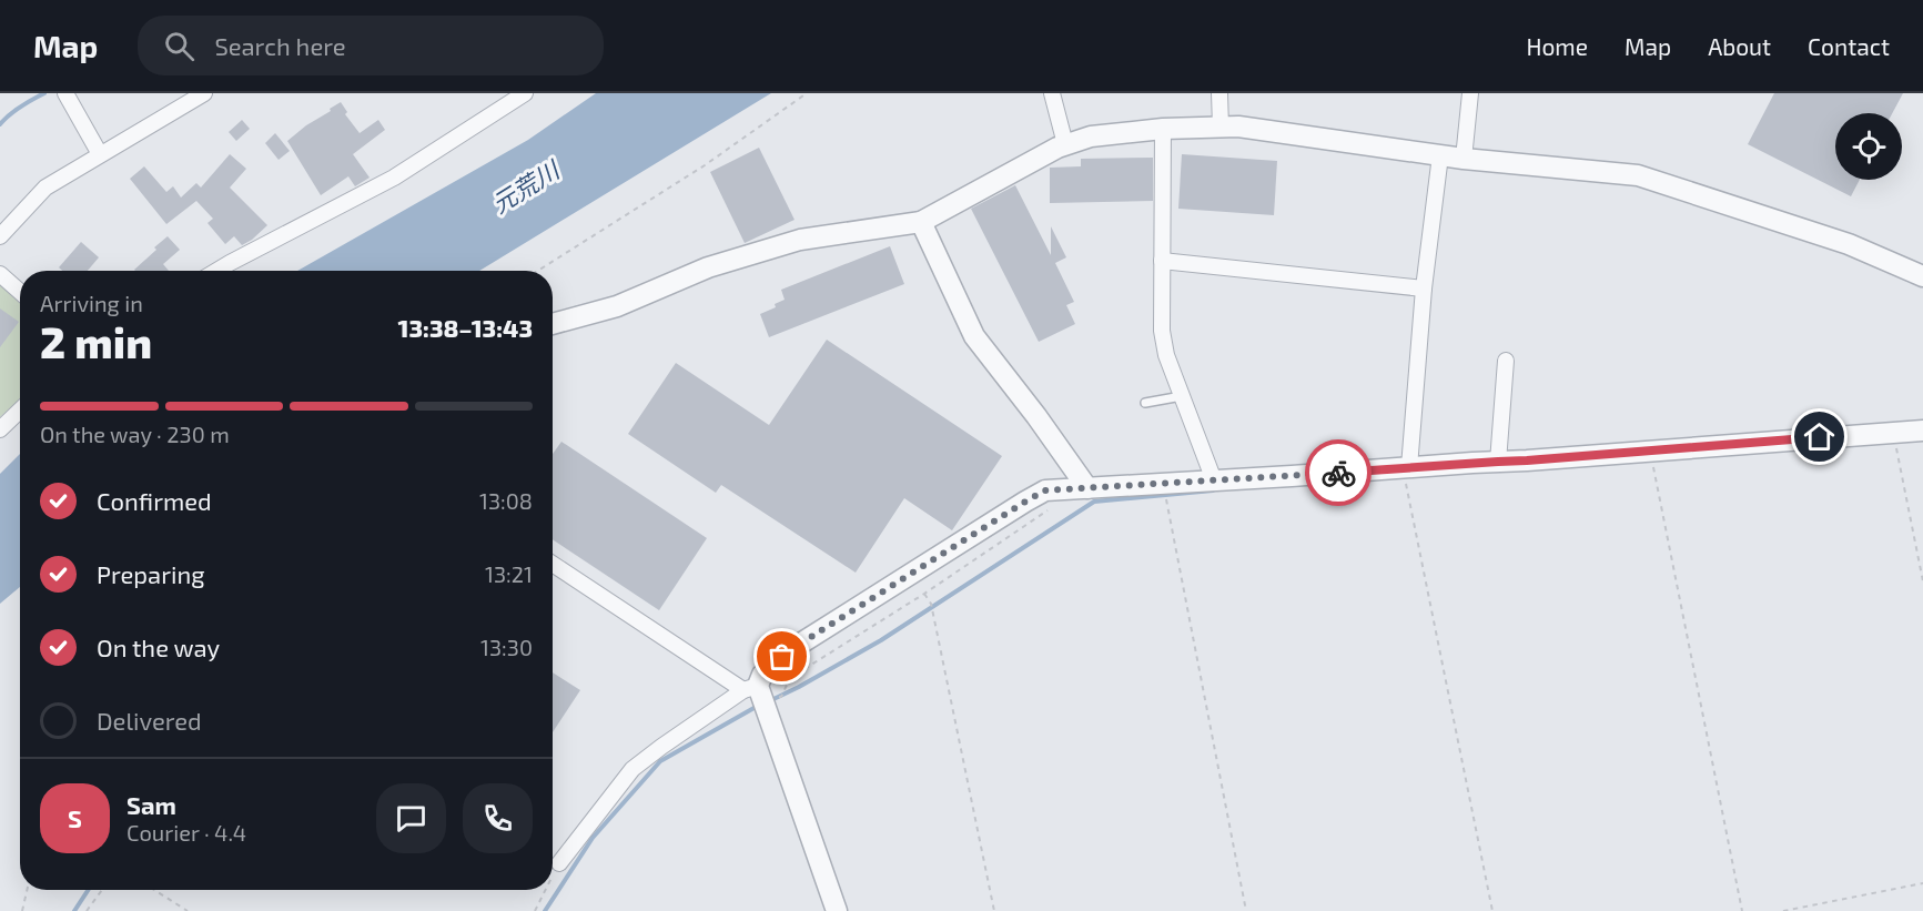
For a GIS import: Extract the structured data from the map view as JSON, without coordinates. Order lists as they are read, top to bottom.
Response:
{
  "water": ["元荒川"],
  "page": {
    "header": "Map",
    "search": "Search here",
    "nav": [
      "Home",
      "Map",
      "About",
      "Contact"
    ],
    "heading": ["2 min", "Arriving in", "13:38–13:43"],
    "panel": ["Sam", "Courier · 4.4"],
    "bar": "On the way · 230 m",
    "list": [
      ["Confirmed", "13:08"],
      ["Preparing", "13:21"],
      ["On the way", "13:30"],
      "Delivered"
    ],
    "round": "S"
  }
}
